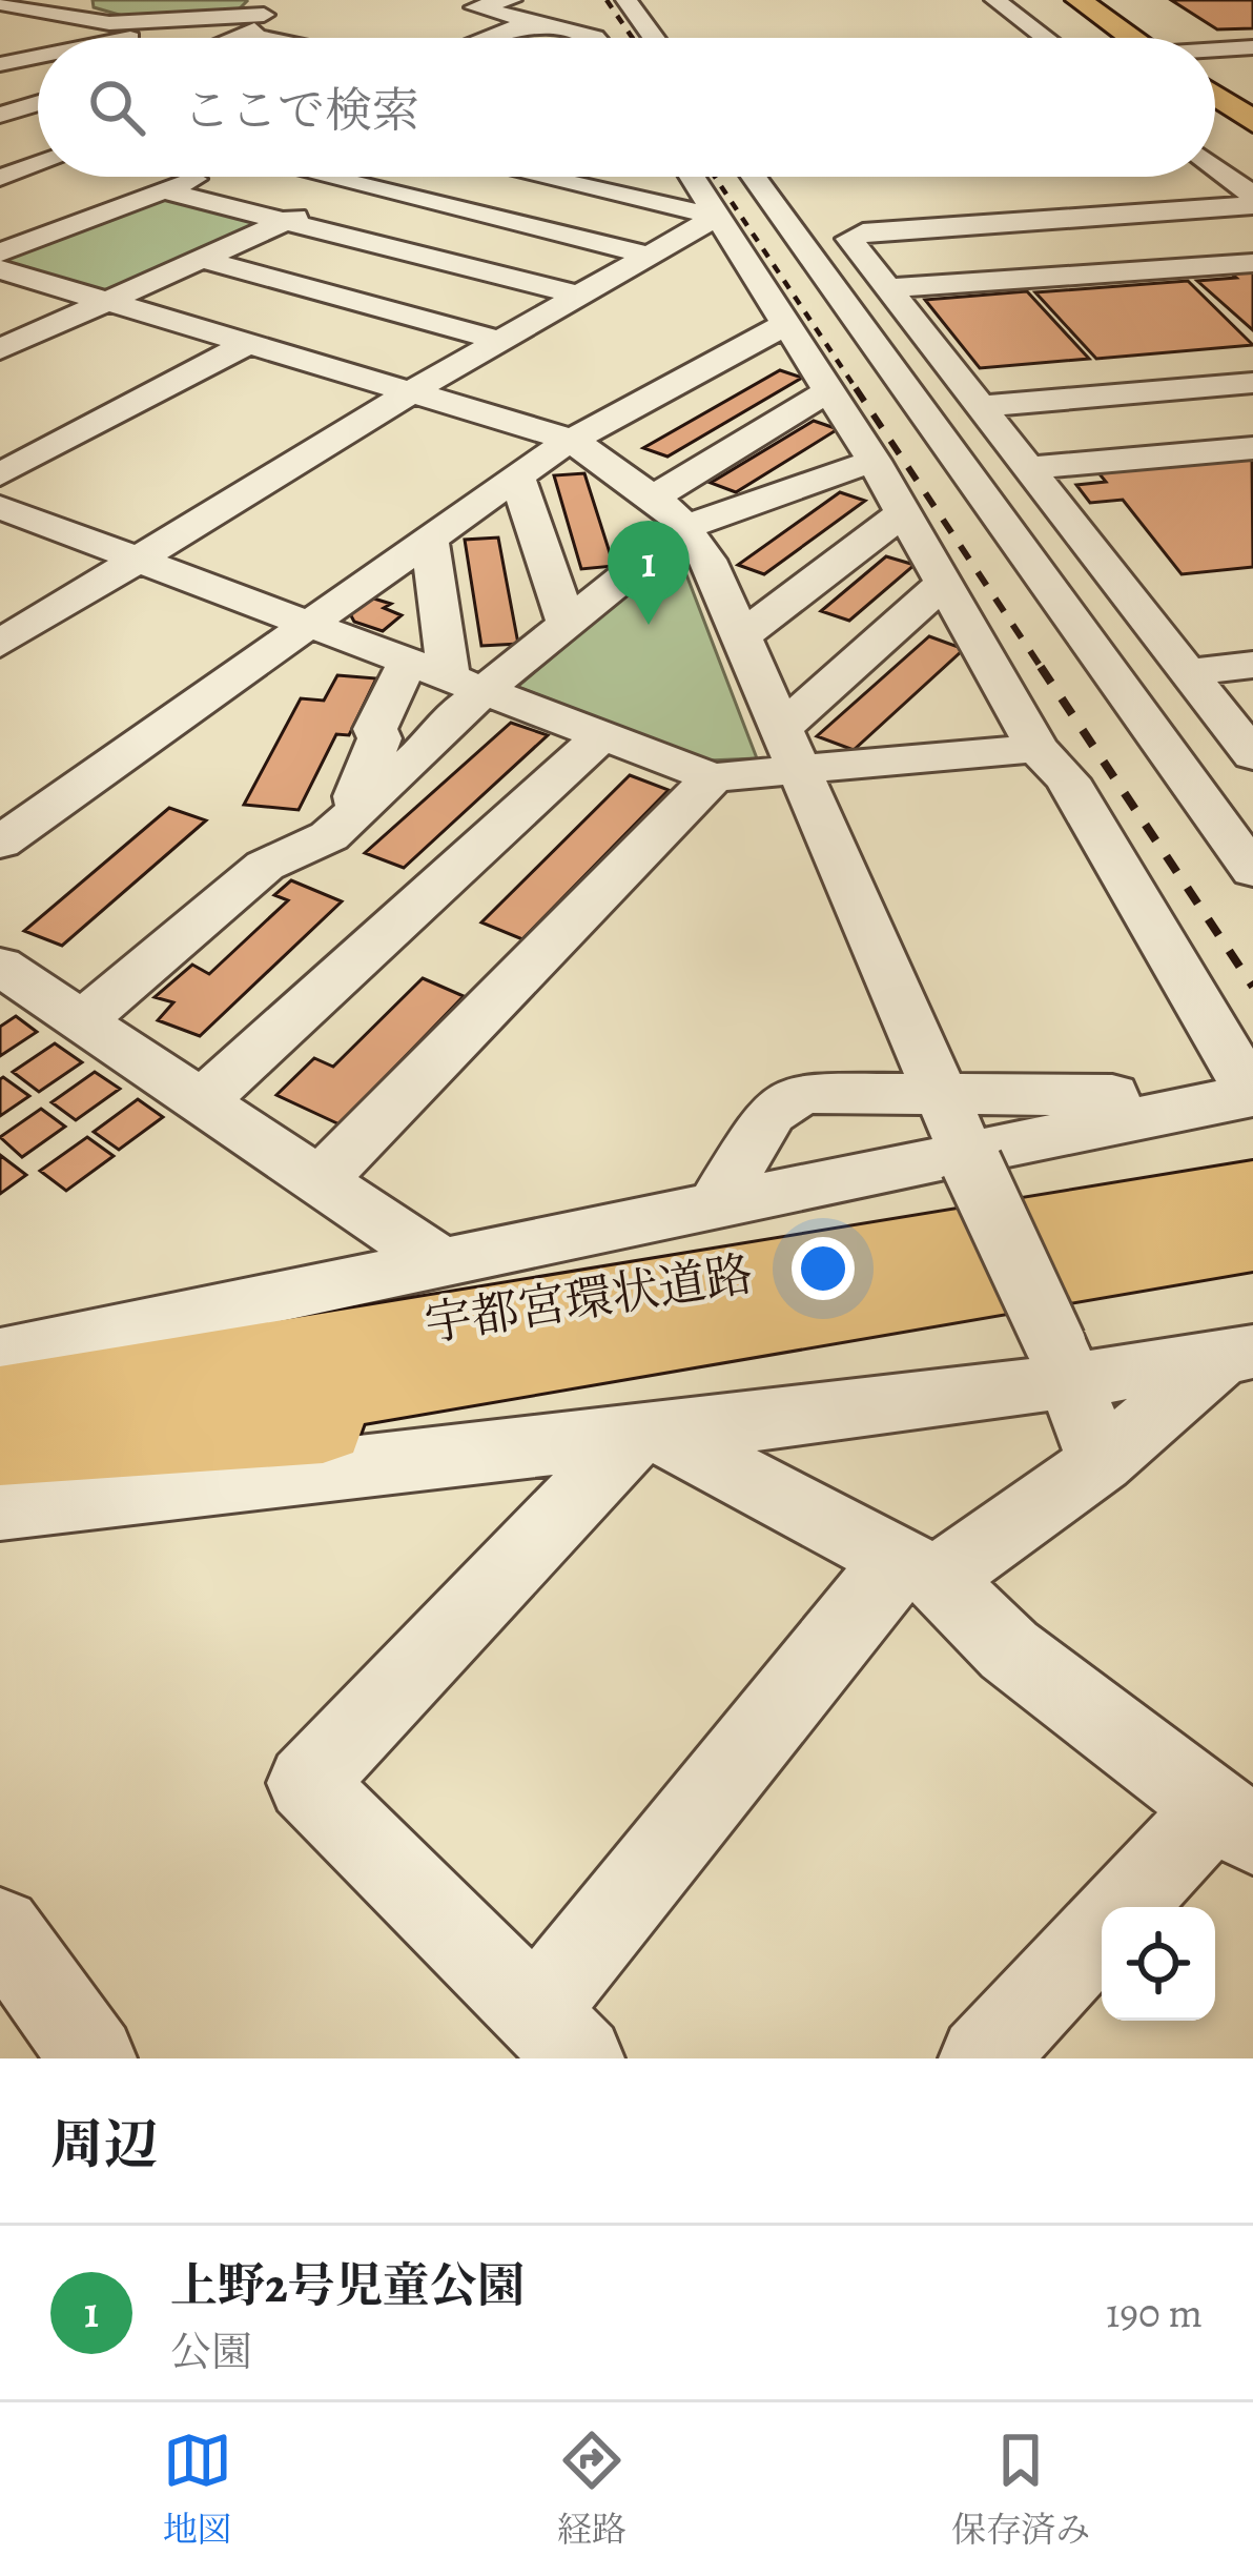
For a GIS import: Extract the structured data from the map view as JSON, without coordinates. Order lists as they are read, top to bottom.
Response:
{
  "streets": {
    "highway": ["宇都宮環状道路"]
  },
  "page": {
    "search": "ここで検索",
    "pins": "1",
    "heading": "周辺",
    "list": [
      {
        "mark": "1",
        "name": "上野2号児童公園",
        "note": "公園",
        "value": "190 m"
      }
    ],
    "nav": ["地図", "経路", "保存済み"]
  }
}
